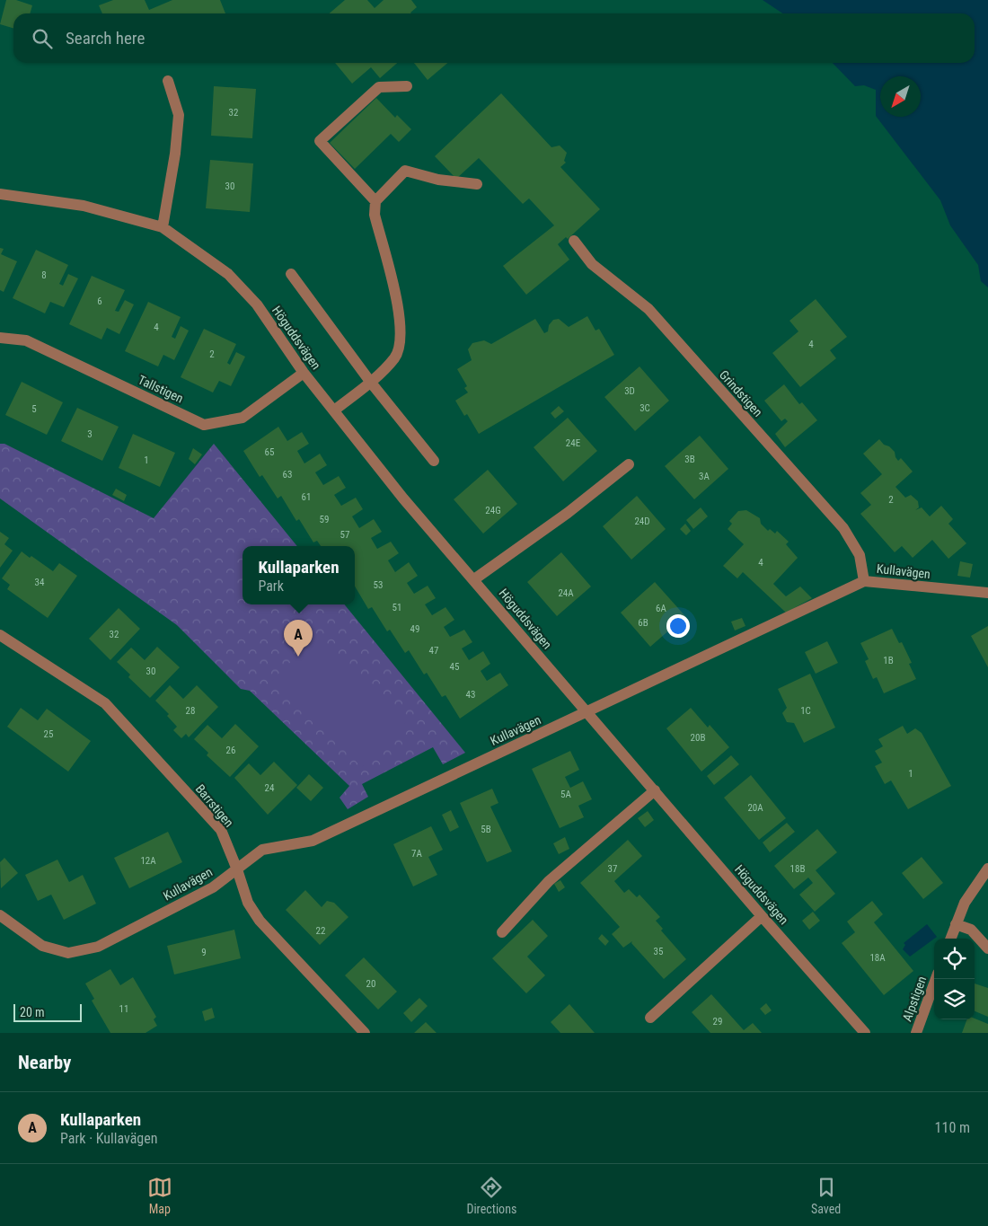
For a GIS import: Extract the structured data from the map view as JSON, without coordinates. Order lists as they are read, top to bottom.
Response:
{
  "streets": {
    "street": [
      "Höguddsvägen",
      "Tallstigen",
      "Grindstigen",
      "Kullavägen",
      "Barrstigen",
      "Alpstigen"
    ]
  },
  "crossings": [
    ["Höguddsvägen", "Tallstigen"],
    ["Höguddsvägen", "Kullavägen"],
    ["Grindstigen", "Kullavägen"],
    ["Kullavägen", "Barrstigen"]
  ],
  "house_numbers": [
    "32",
    "30",
    "8",
    "6",
    "4",
    "4",
    "2",
    "3D",
    "3C",
    "5",
    "3",
    "24E",
    "65",
    "3B",
    "1",
    "63",
    "3A",
    "61",
    "2",
    "24G",
    "59",
    "24D",
    "57",
    "4",
    "34",
    "53",
    "24A",
    "51",
    "6A",
    "6B",
    "49",
    "32",
    "47",
    "1B",
    "45",
    "30",
    "43",
    "28",
    "1C",
    "25",
    "20B",
    "26",
    "1",
    "24",
    "5A",
    "20A",
    "5B",
    "7A",
    "12A",
    "37",
    "18B",
    "22",
    "35",
    "9",
    "18A",
    "20",
    "11",
    "29"
  ],
  "scale_bar": "20 m",
  "north": "bottom left",
  "page": {
    "search": "Search here",
    "popup": ["Kullaparken", "Park"],
    "pins": "A",
    "scale": "20 m",
    "heading": "Nearby",
    "list": [
      {
        "mark": "A",
        "name": "Kullaparken",
        "note": "Park · Kullavägen",
        "value": "110 m"
      }
    ],
    "nav": ["Map", "Directions", "Saved"]
  }
}
